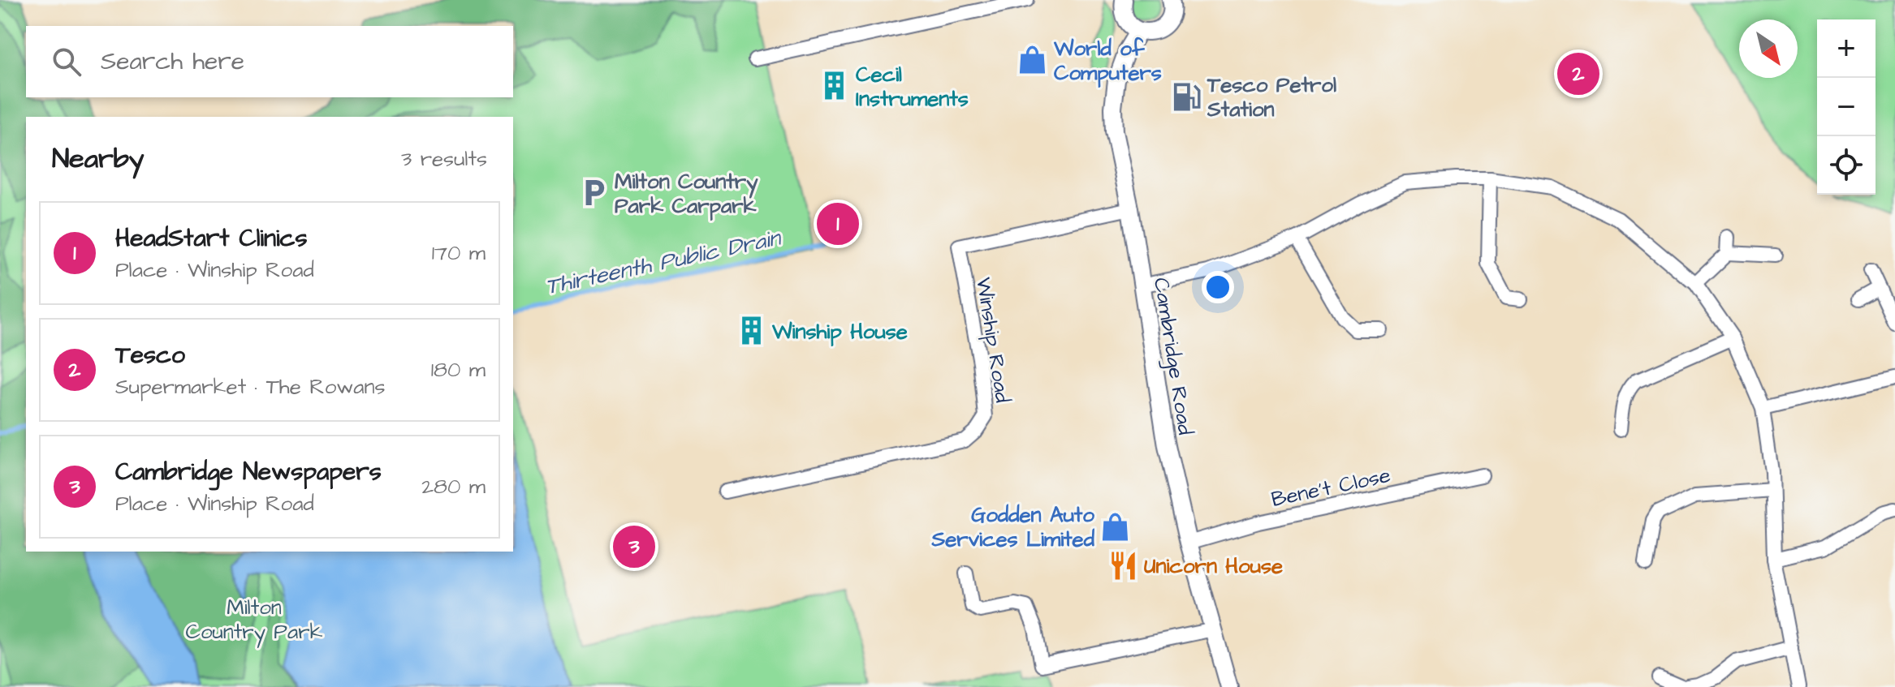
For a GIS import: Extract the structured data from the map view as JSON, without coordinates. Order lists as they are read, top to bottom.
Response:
{
  "streets": {
    "street": ["Winship Road", "Cambridge Road", "Bene't Close"]
  },
  "crossings": [
    ["Winship Road", "Cambridge Road"],
    ["Cambridge Road", "Bene't Close"]
  ],
  "water": ["Thirteenth Public Drain"],
  "parks": ["Milton Country Park"],
  "places": {
    "shop": ["World of Computers", "Godden Auto Services Limited"],
    "building": ["Cecil Instruments", "Winship House"],
    "fuel station": ["Tesco Petrol Station"],
    "parking": ["Milton Country Park Carpark"],
    "restaurant": ["Unicorn House"]
  },
  "north": "bottom right",
  "page": {
    "map_buttons": ["+", "−"],
    "search": "Search here",
    "pins": ["2", "1", "3"],
    "heading": ["Nearby", "3 results"],
    "list": [
      {
        "mark": "1",
        "name": "HeadStart Clinics",
        "note": "Place · Winship Road",
        "value": "170 m"
      },
      {
        "mark": "2",
        "name": "Tesco",
        "note": "Supermarket · The Rowans",
        "value": "180 m"
      },
      {
        "mark": "3",
        "name": "Cambridge Newspapers",
        "note": "Place · Winship Road",
        "value": "280 m"
      }
    ]
  }
}
